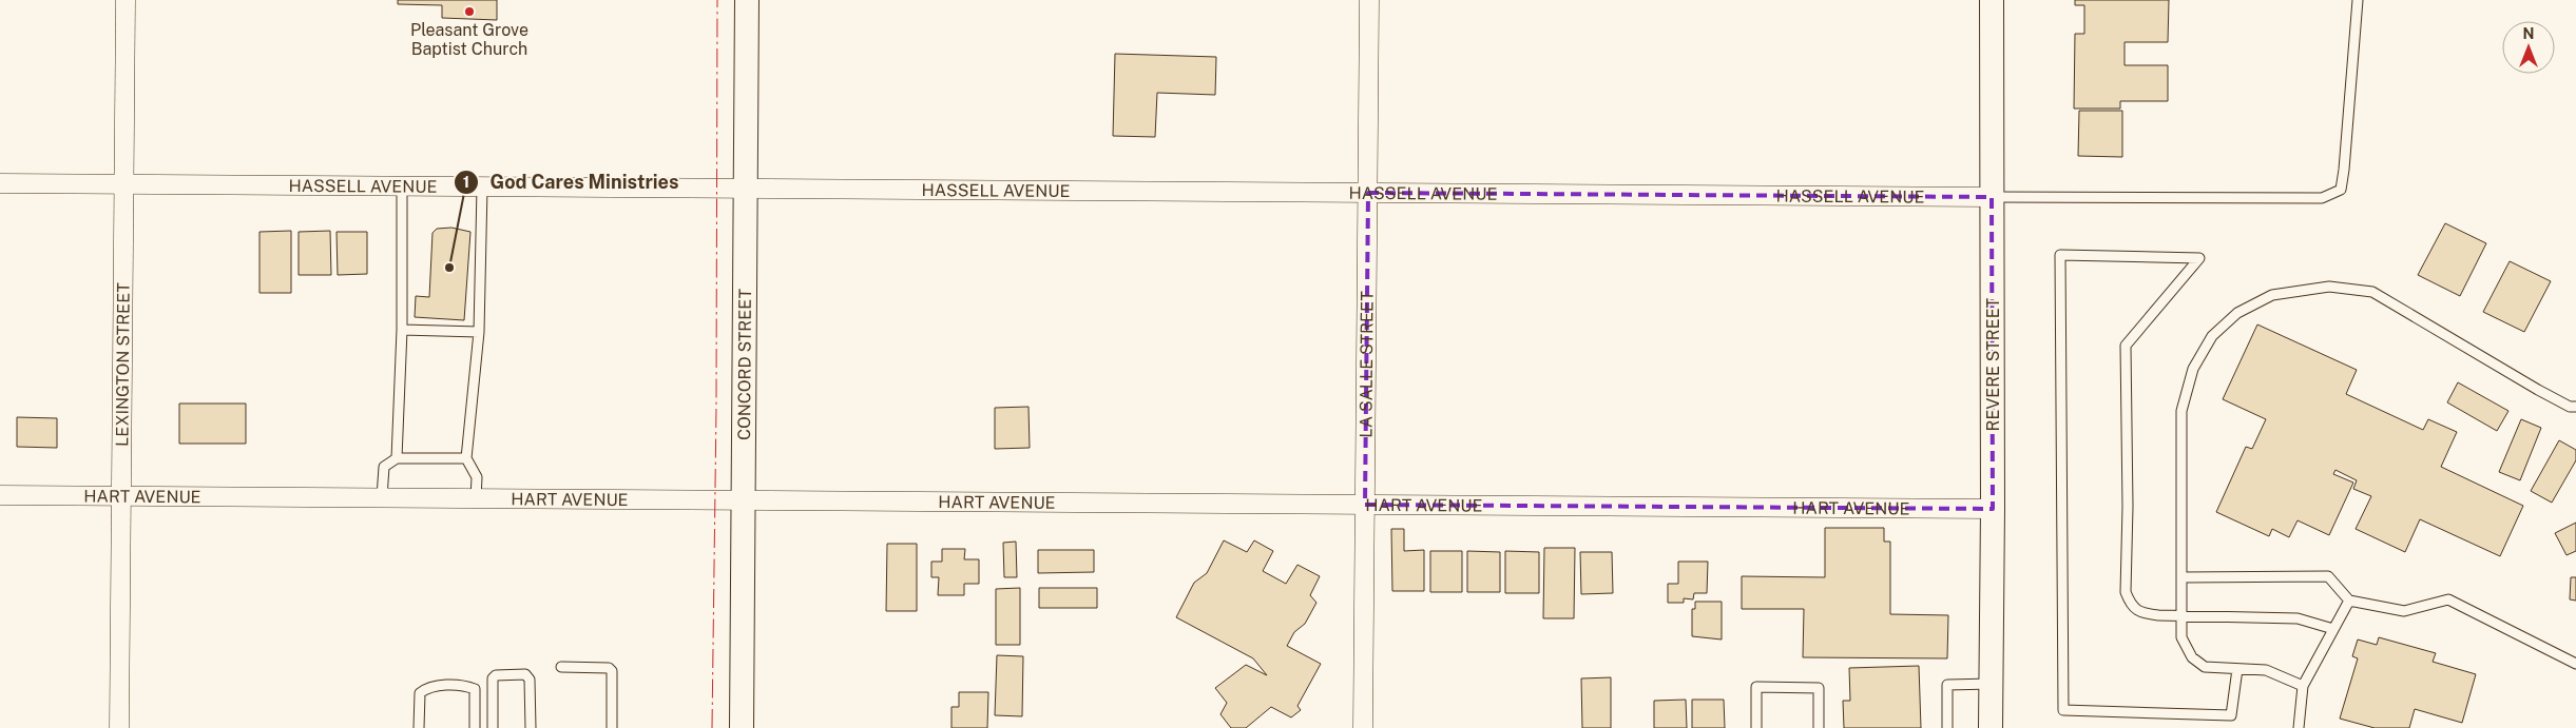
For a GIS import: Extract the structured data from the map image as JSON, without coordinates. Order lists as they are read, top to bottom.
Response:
{
  "streets": {
    "street": [
      "HASSELL AVENUE",
      "LEXINGTON STREET",
      "CONCORD STREET",
      "LA SALLE STREET",
      "REVERE STREET",
      "HART AVENUE"
    ]
  },
  "crossings": [
    ["HASSELL AVENUE", "LEXINGTON STREET"],
    ["HASSELL AVENUE", "CONCORD STREET"],
    ["HASSELL AVENUE", "LA SALLE STREET"],
    ["HASSELL AVENUE", "REVERE STREET"],
    ["LEXINGTON STREET", "HART AVENUE"],
    ["CONCORD STREET", "HART AVENUE"],
    ["LA SALLE STREET", "HART AVENUE"],
    ["REVERE STREET", "HART AVENUE"]
  ],
  "places": ["Pleasant Grove Baptist Church", "God Cares Ministries"],
  "north": "top"
}
